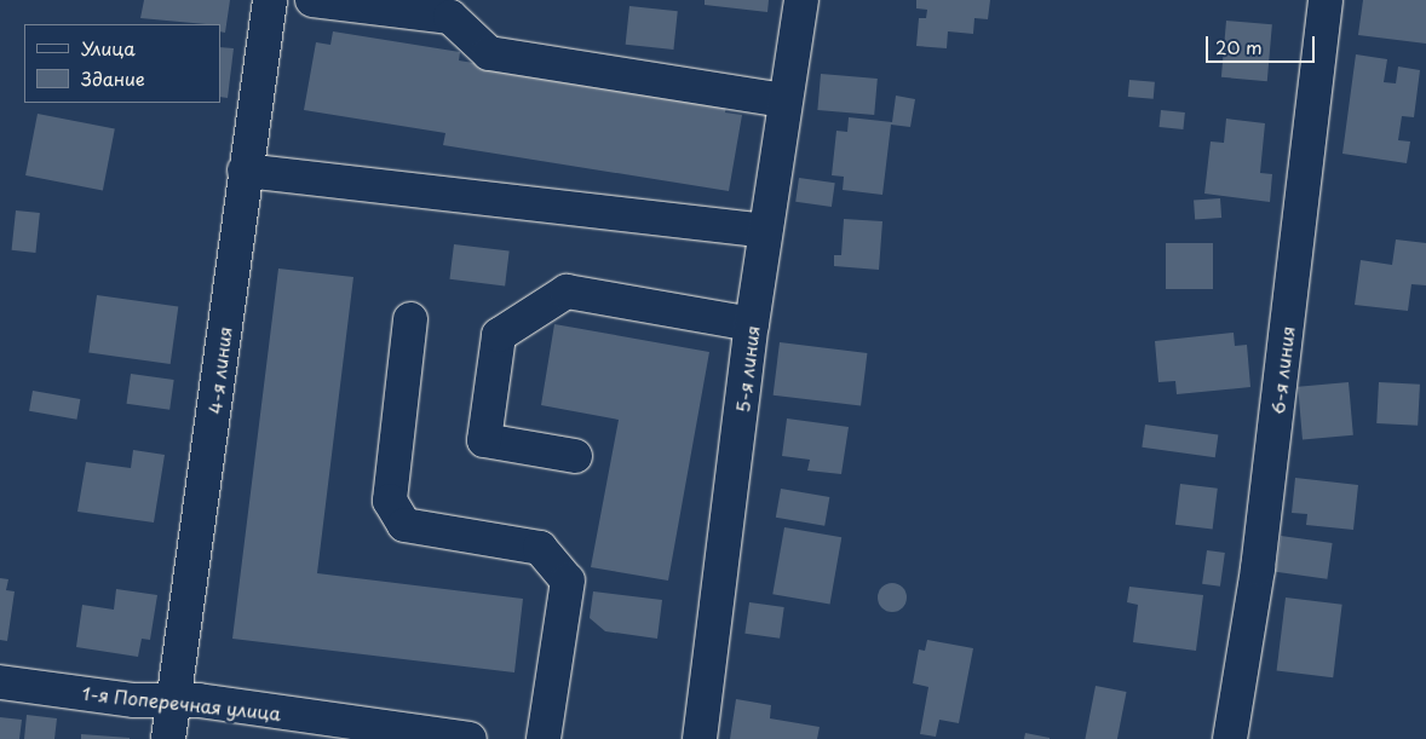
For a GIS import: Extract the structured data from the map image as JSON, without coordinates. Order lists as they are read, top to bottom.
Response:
{
  "streets": {
    "street": [
      "5-я линия",
      "4-я линия",
      "6-я линия",
      "1-я Поперечная улица"
    ]
  },
  "crossings": [
    ["4-я линия", "1-я Поперечная улица"]
  ],
  "legend": ["Улица", "Здание"],
  "scale_bar": "20 m"
}
